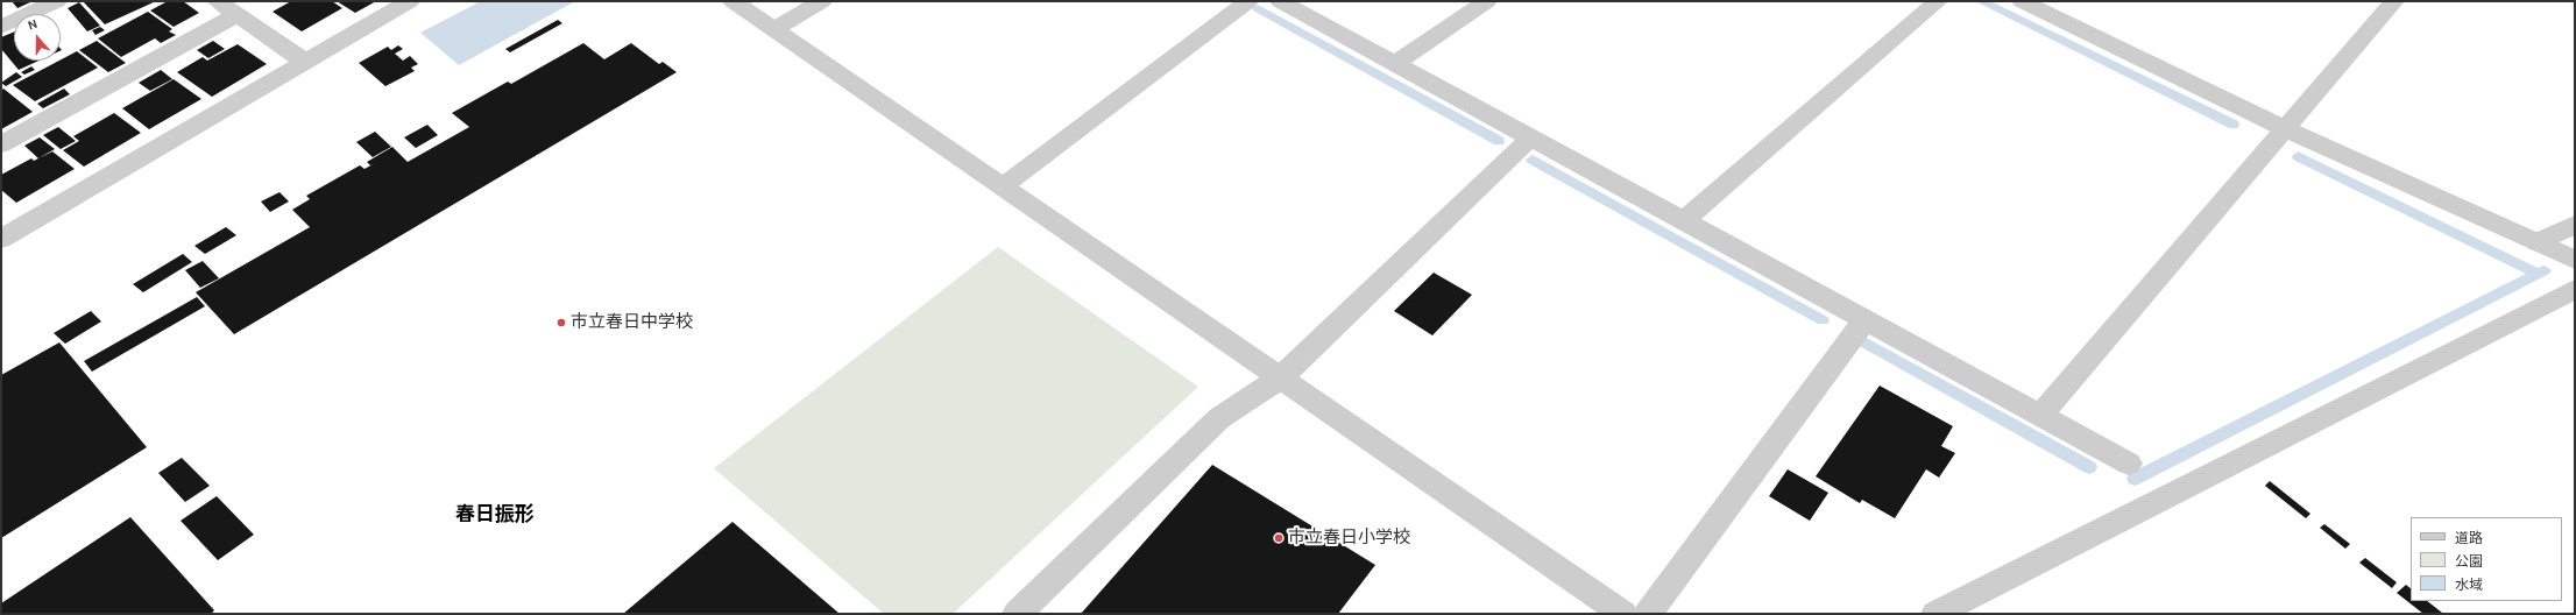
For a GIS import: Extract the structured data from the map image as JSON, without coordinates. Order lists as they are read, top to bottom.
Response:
{
  "districts": ["春日振形"],
  "places": ["市立春日中学校", "市立春日小学校"],
  "legend": ["道路", "公園", "水域"],
  "north": "top"
}
